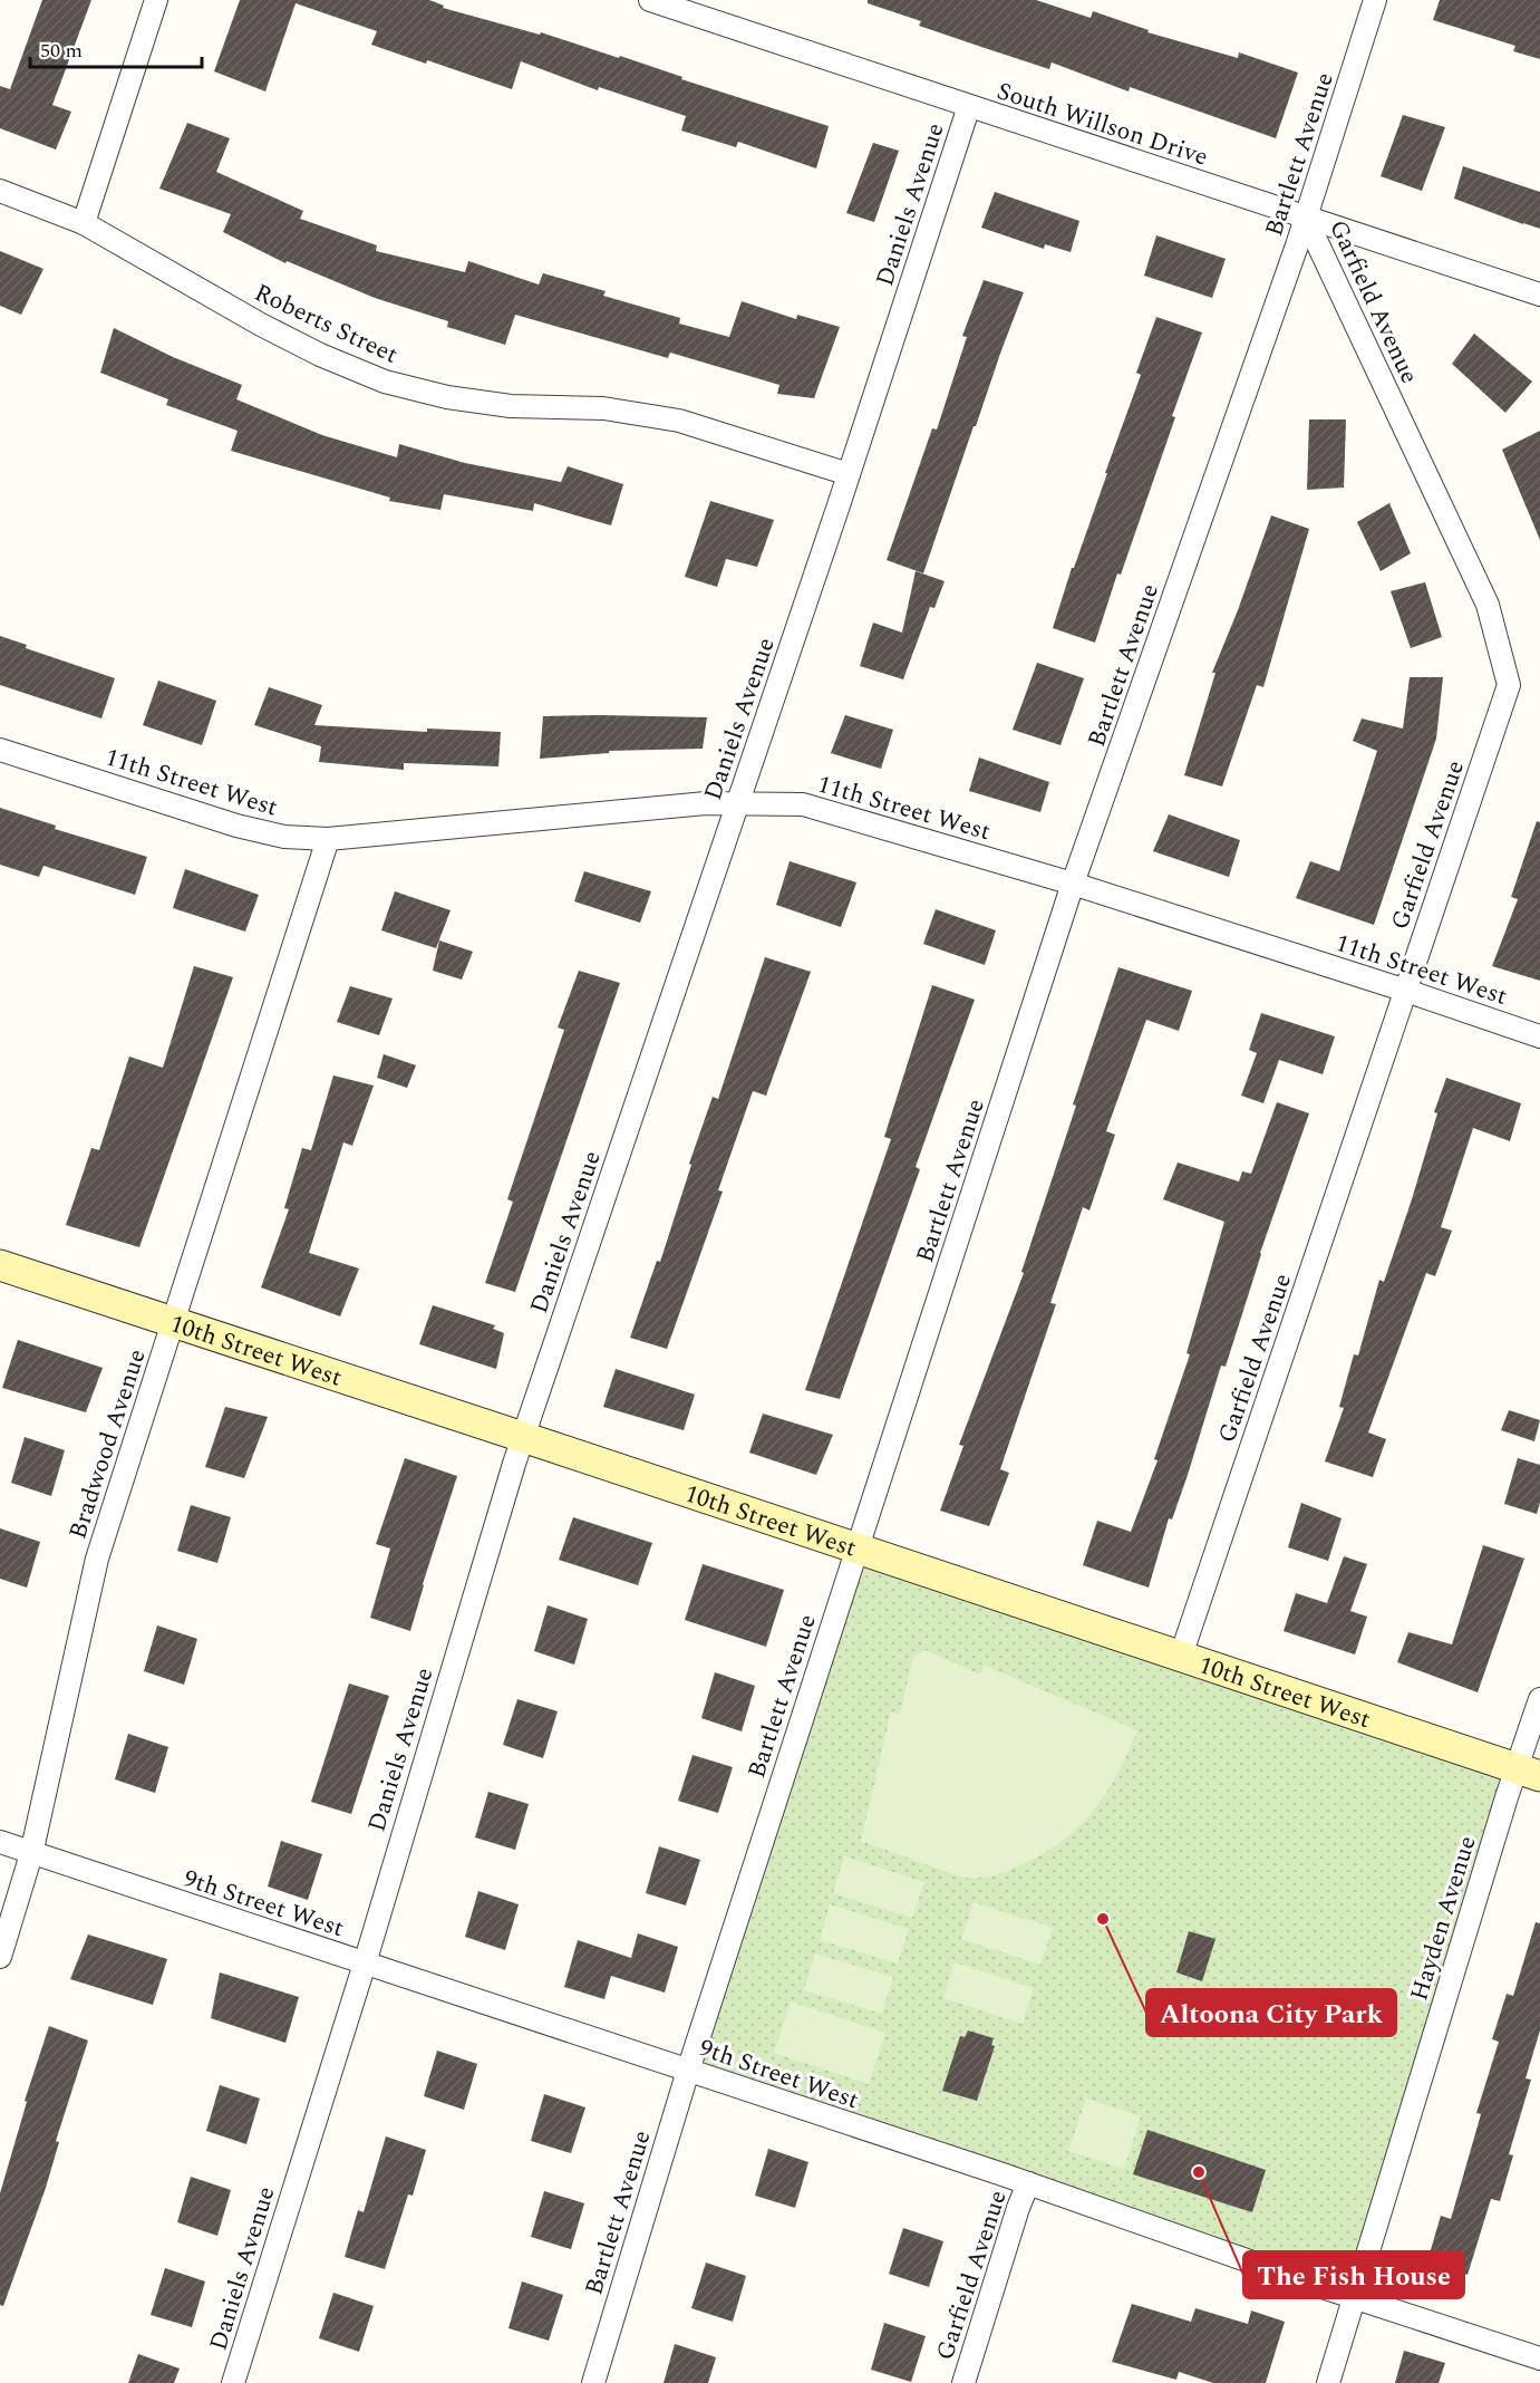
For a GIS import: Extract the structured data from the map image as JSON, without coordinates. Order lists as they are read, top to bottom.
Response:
{
  "streets": {
    "street": [
      "South Willson Drive",
      "Bartlett Avenue",
      "Daniels Avenue",
      "Garfield Avenue",
      "Roberts Street",
      "11th Street West",
      "10th Street West",
      "Bradwood Avenue",
      "9th Street West",
      "Hayden Avenue"
    ]
  },
  "crossings": [
    ["South Willson Drive", "Bartlett Avenue"],
    ["South Willson Drive", "Daniels Avenue"],
    ["South Willson Drive", "Garfield Avenue"],
    ["Bartlett Avenue", "Garfield Avenue"],
    ["Bartlett Avenue", "11th Street West"],
    ["Bartlett Avenue", "10th Street West"],
    ["Bartlett Avenue", "9th Street West"],
    ["Daniels Avenue", "Roberts Street"],
    ["Daniels Avenue", "11th Street West"],
    ["Daniels Avenue", "10th Street West"],
    ["Daniels Avenue", "9th Street West"],
    ["Garfield Avenue", "11th Street West"],
    ["Garfield Avenue", "10th Street West"],
    ["Garfield Avenue", "9th Street West"],
    ["11th Street West", "Bradwood Avenue"],
    ["10th Street West", "Bradwood Avenue"],
    ["10th Street West", "Hayden Avenue"],
    ["Bradwood Avenue", "9th Street West"],
    ["9th Street West", "Hayden Avenue"]
  ],
  "places": ["Altoona City Park", "The Fish House"],
  "scale_bar": "50 m"
}
